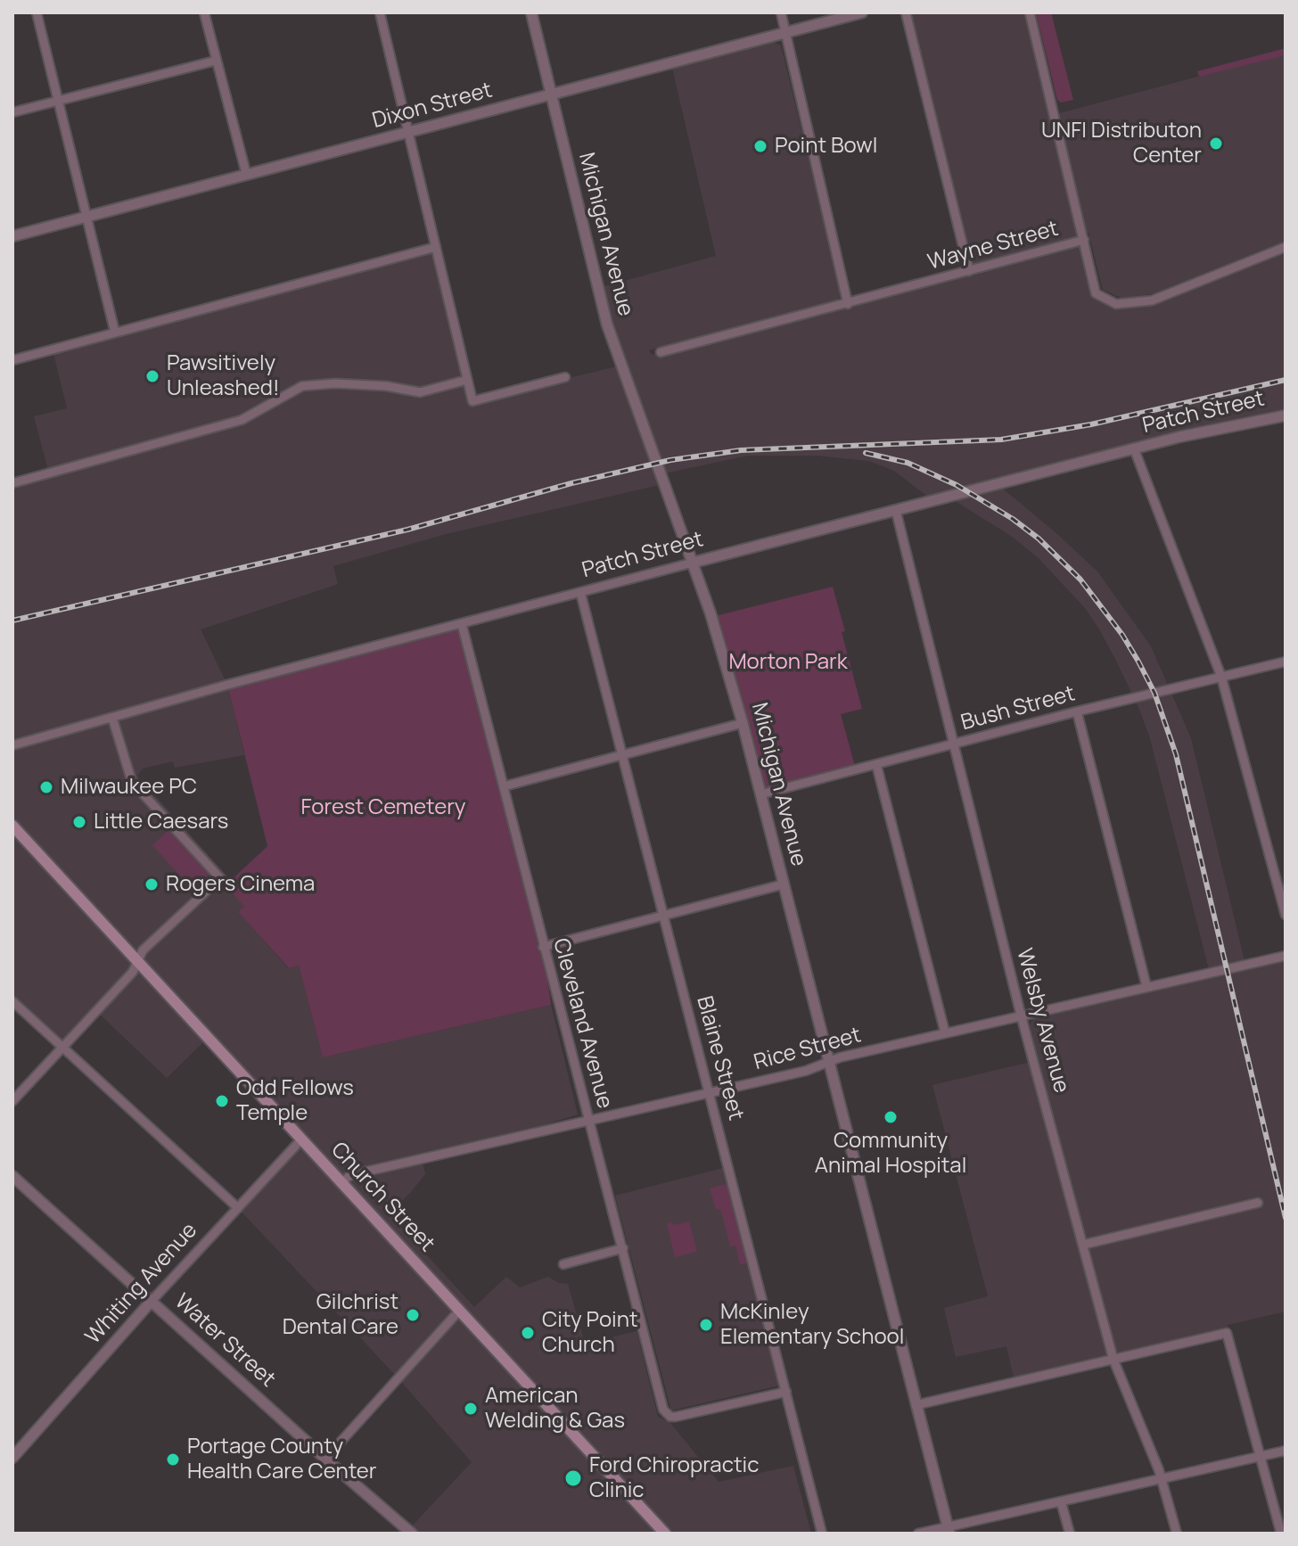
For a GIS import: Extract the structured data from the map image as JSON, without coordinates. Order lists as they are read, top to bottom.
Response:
{
  "streets": {
    "main road": ["Church Street"],
    "street": [
      "Dixon Street",
      "Michigan Avenue",
      "Wayne Street",
      "Patch Street",
      "Bush Street",
      "Welsby Avenue",
      "Cleveland Avenue",
      "Rice Street",
      "Blaine Street",
      "Whiting Avenue",
      "Water Street"
    ]
  },
  "crossings": [
    ["Dixon Street", "Michigan Avenue"],
    ["Michigan Avenue", "Patch Street"],
    ["Michigan Avenue", "Bush Street"],
    ["Michigan Avenue", "Rice Street"],
    ["Patch Street", "Welsby Avenue"],
    ["Patch Street", "Cleveland Avenue"],
    ["Patch Street", "Blaine Street"],
    ["Bush Street", "Welsby Avenue"],
    ["Welsby Avenue", "Rice Street"],
    ["Cleveland Avenue", "Rice Street"],
    ["Cleveland Avenue", "Blaine Street"],
    ["Rice Street", "Blaine Street"],
    ["Rice Street", "Church Street"],
    ["Church Street", "Whiting Avenue"],
    ["Whiting Avenue", "Water Street"]
  ],
  "parks": ["Morton Park", "Forest Cemetery"],
  "places": [
    "UNFI Distributon Center",
    "Point Bowl",
    "Pawsitively Unleashed!",
    "Milwaukee PC",
    "Little Caesars",
    "Rogers Cinema",
    "Odd Fellows Temple",
    "Community Animal Hospital",
    "Gilchrist Dental Care",
    "McKinley Elementary School",
    "City Point Church",
    "American Welding & Gas",
    "Portage County Health Care Center",
    "Ford Chiropractic Clinic"
  ]
}
